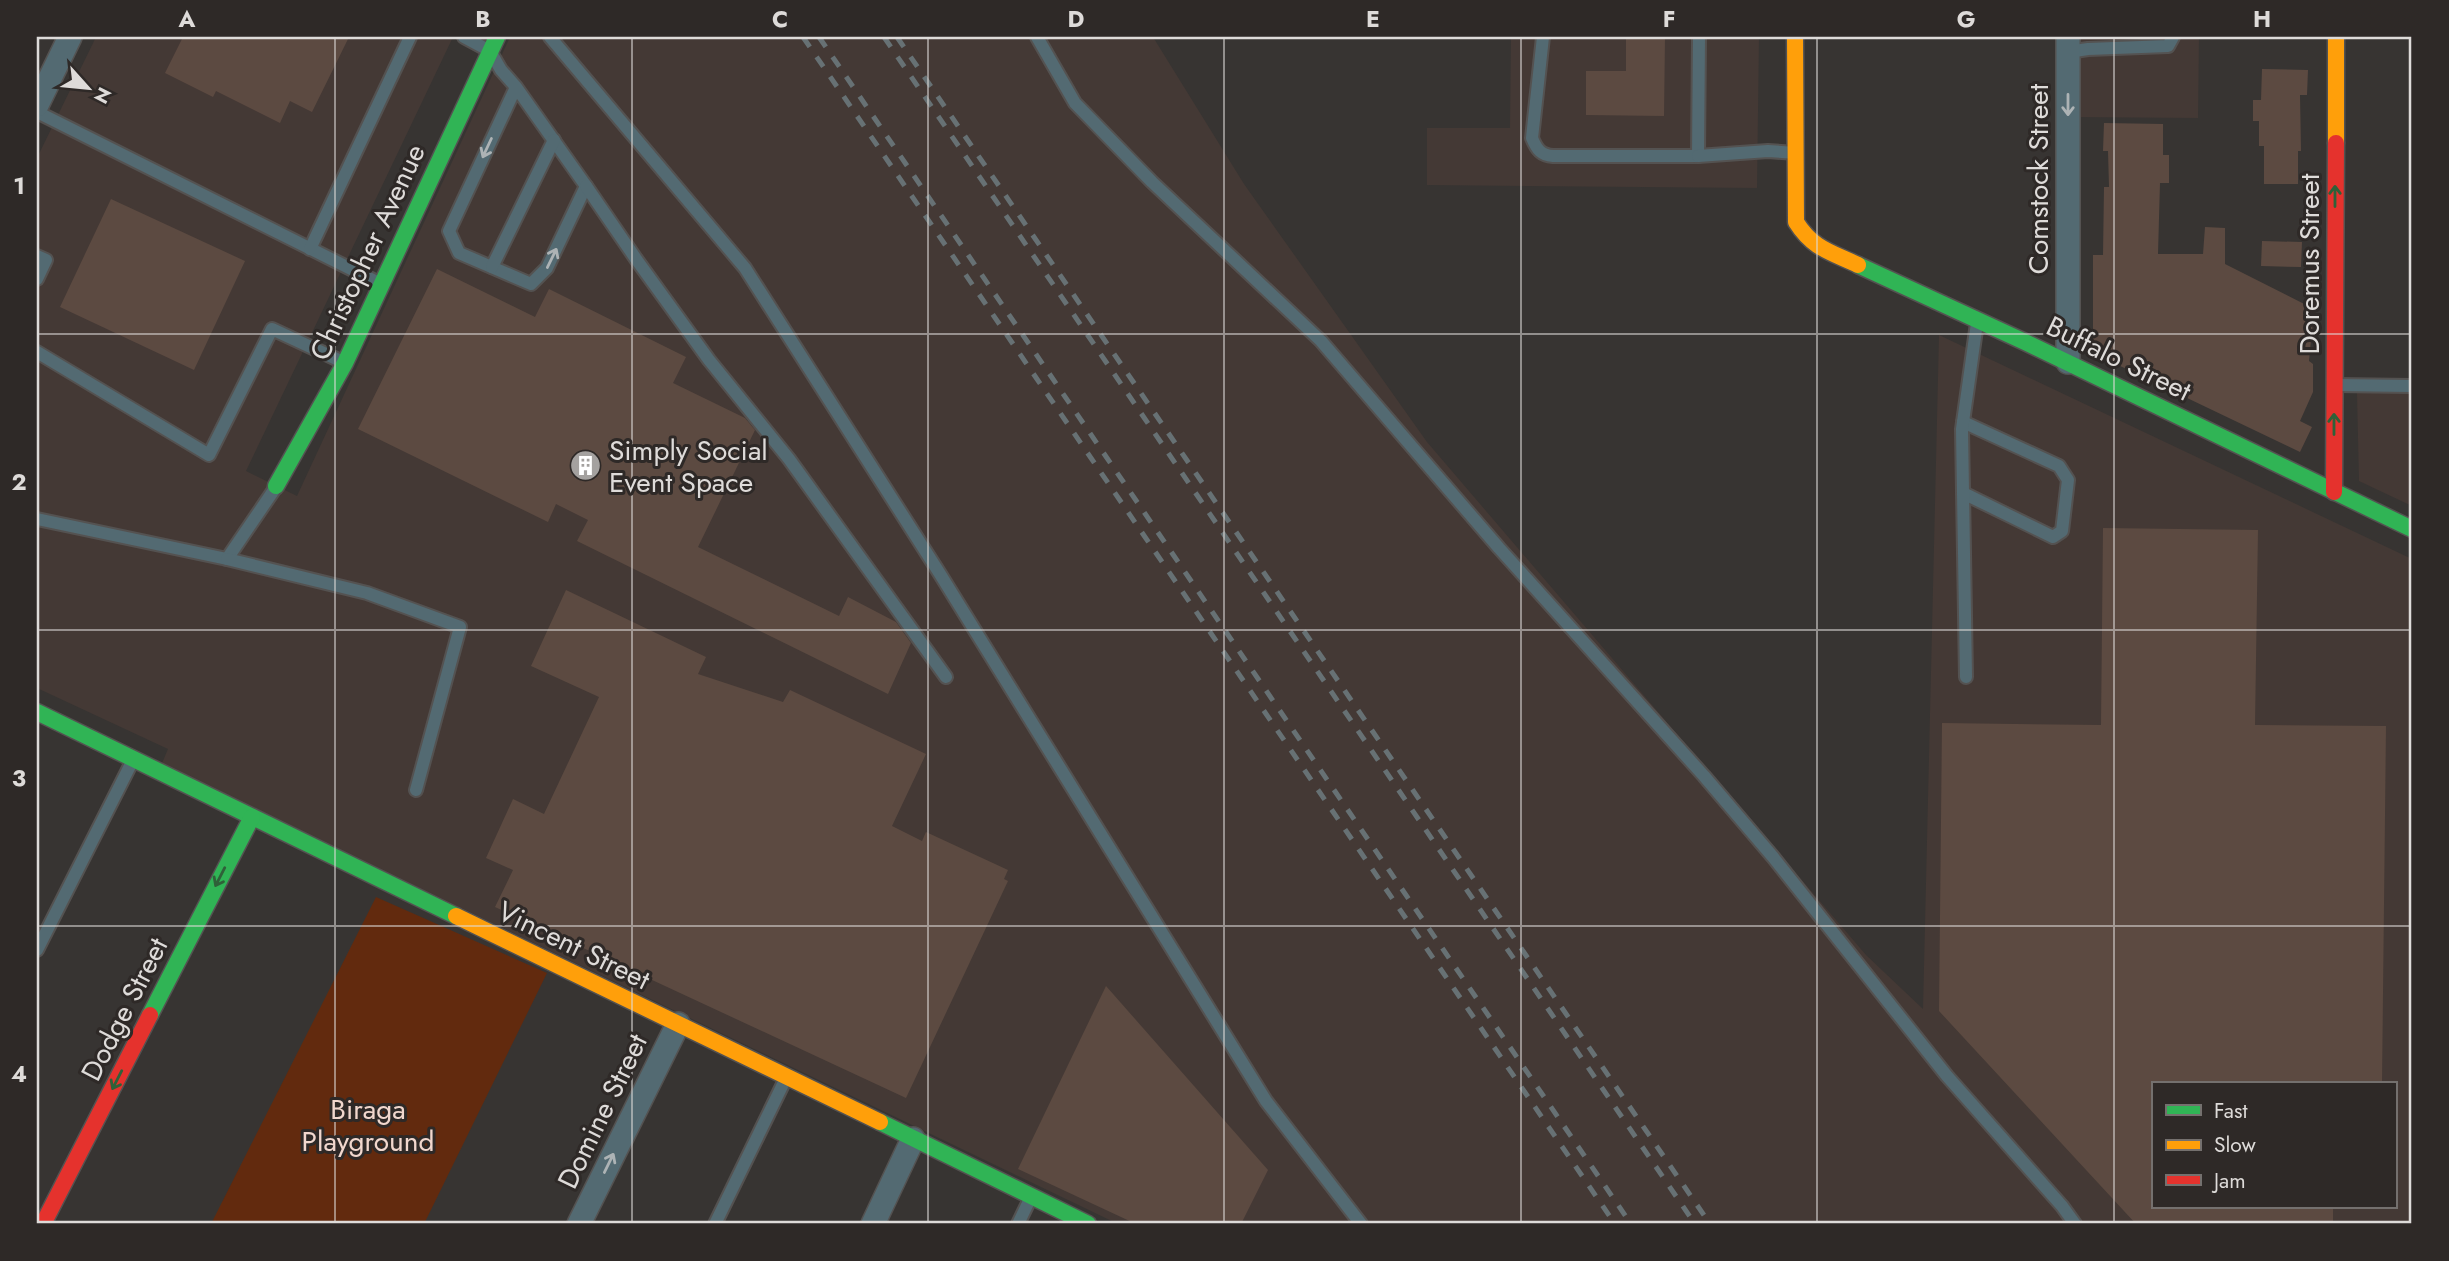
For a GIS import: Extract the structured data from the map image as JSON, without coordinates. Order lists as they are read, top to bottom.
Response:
{
  "streets": {
    "street": [
      "Comstock Street",
      "Christopher Avenue",
      "Doremus Street",
      "Buffalo Street",
      "Vincent Street",
      "Dodge Street",
      "Domine Street"
    ]
  },
  "crossings": [
    ["Comstock Street", "Buffalo Street"],
    ["Doremus Street", "Buffalo Street"],
    ["Vincent Street", "Dodge Street"],
    ["Vincent Street", "Domine Street"]
  ],
  "one_way": [
    "Comstock Street",
    "Doremus Street",
    "Dodge Street",
    "Domine Street"
  ],
  "parks": ["Biraga Playground"],
  "places": {
    "building": ["Simply Social Event Space"]
  },
  "legend": ["Fast", "Slow", "Jam"],
  "north": "bottom right",
  "grid": {
    "columns": [
      "A",
      "B",
      "C",
      "D",
      "E",
      "F",
      "G",
      "H"
    ],
    "rows": [
      "1",
      "2",
      "3",
      "4"
    ]
  }
}
